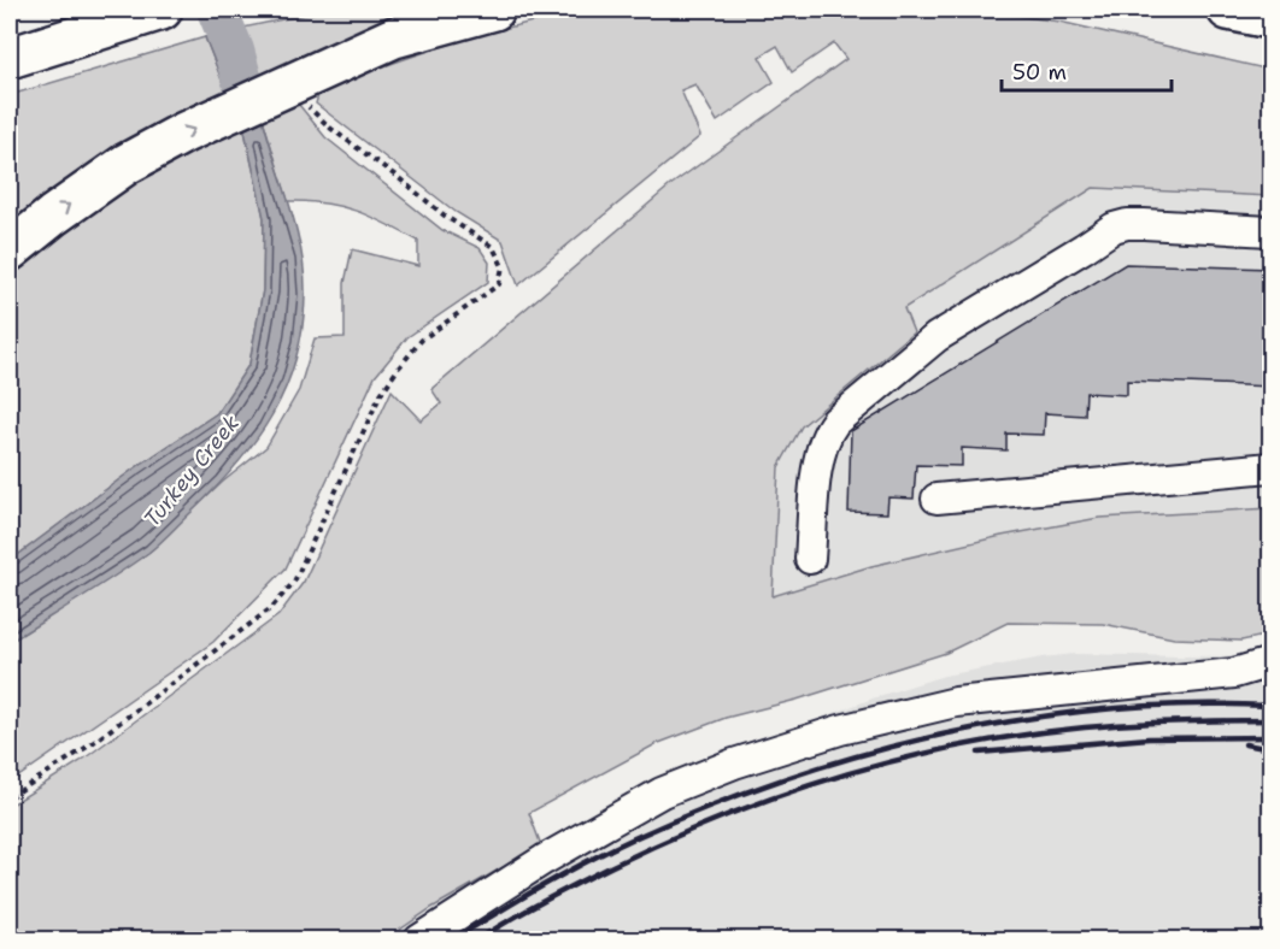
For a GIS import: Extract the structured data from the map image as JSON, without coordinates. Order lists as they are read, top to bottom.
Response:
{
  "water": ["Turkey Creek"],
  "scale_bar": "50 m"
}
